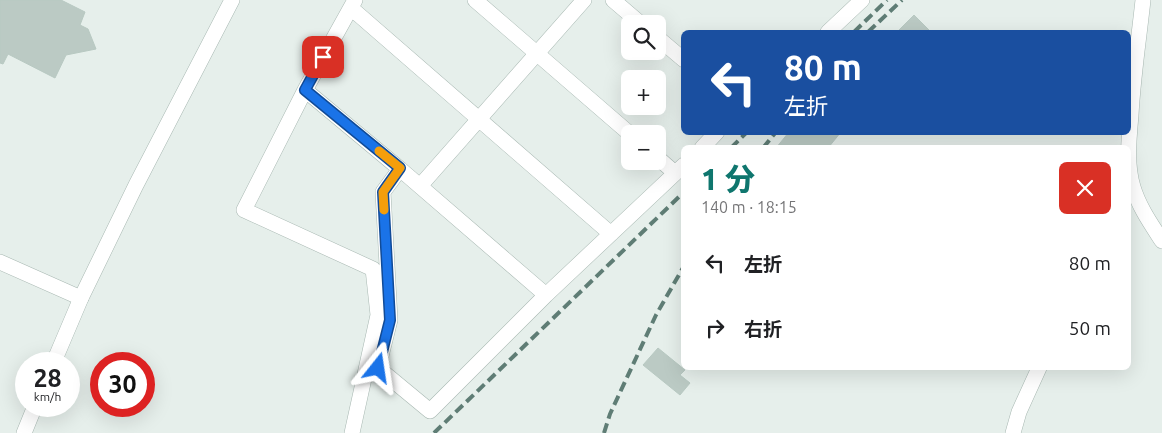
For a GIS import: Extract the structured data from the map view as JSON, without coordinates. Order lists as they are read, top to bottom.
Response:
{
  "page": {
    "map_buttons": ["+", "−"],
    "turn": ["80 m", "左折"],
    "heading": ["1 分", "140 m · 18:15"],
    "list": [
      {
        "name": "左折",
        "value": "80 m"
      },
      {
        "name": "右折",
        "value": "50 m"
      }
    ],
    "speed": "28 km/h",
    "limit": "30"
  }
}
